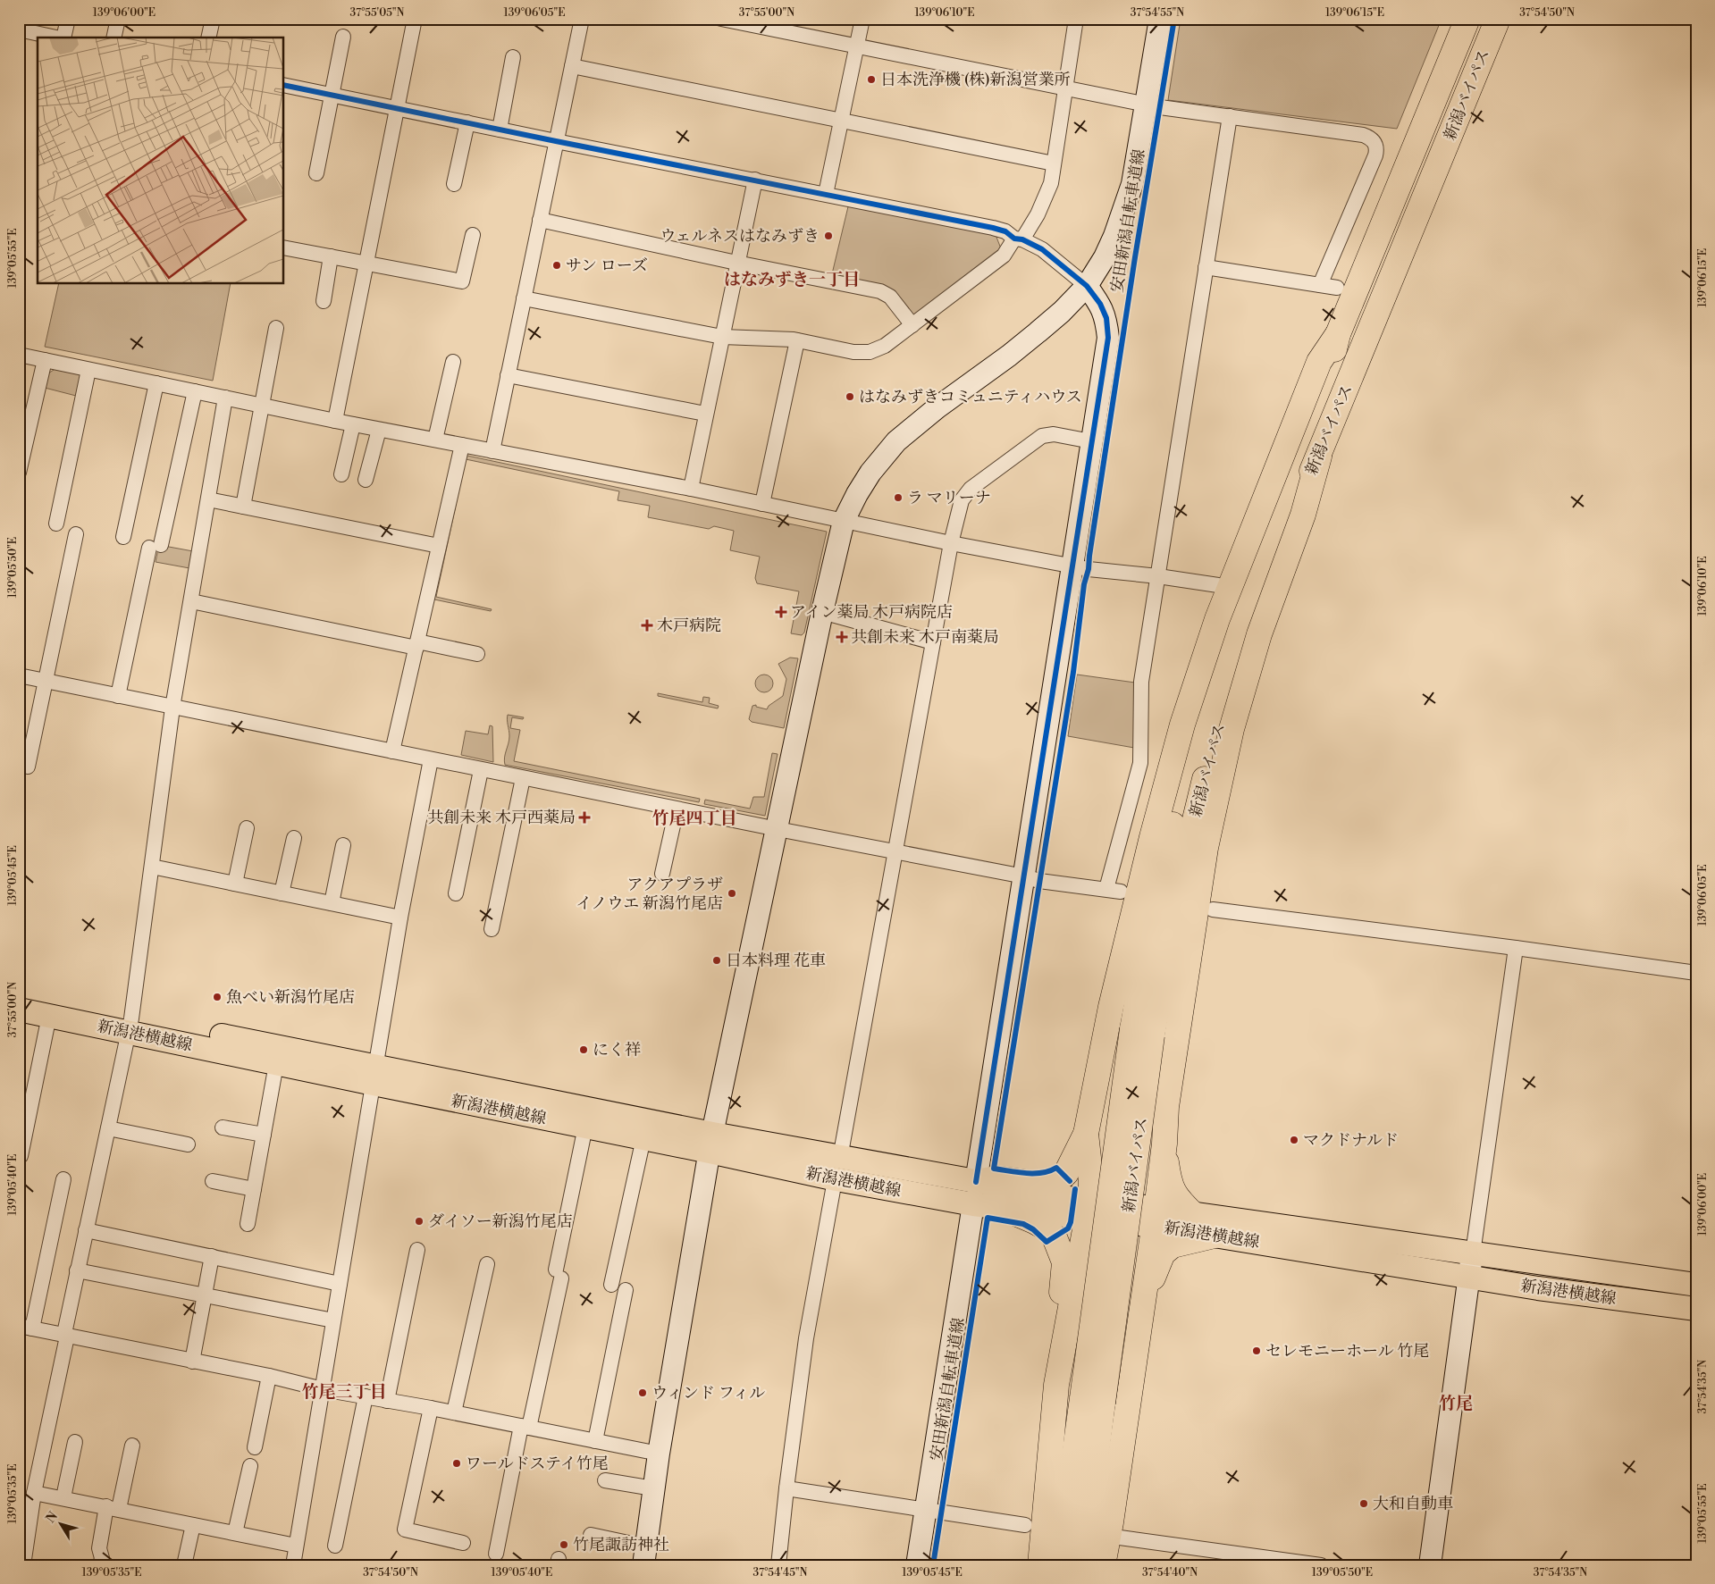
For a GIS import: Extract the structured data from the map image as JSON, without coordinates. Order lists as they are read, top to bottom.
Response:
{
  "streets": {
    "highway": ["新潟バイパス"],
    "main road": ["新潟港横越線"],
    "cycle path": ["安田新潟自転車道線"]
  },
  "districts": [
    "はなみずき一丁目",
    "竹尾四丁目",
    "竹尾三丁目",
    "竹尾"
  ],
  "places": {
    "other": [
      "日本洗浄機 (株)新潟営業所",
      "ウェルネスはなみずき",
      "サン ローズ",
      "はなみずきコミュニティハウス",
      "ラ マリーナ",
      "アクアプラザ イノウエ 新潟竹尾店",
      "日本料理 花車",
      "魚べい新潟竹尾店",
      "にく祥",
      "マクドナルド",
      "ダイソー新潟竹尾店",
      "セレモニーホール 竹尾",
      "ウィンド フィル",
      "ワールドステイ竹尾",
      "大和自動車",
      "竹尾諏訪神社"
    ],
    "health": [
      "アイン薬局 木戸病院店",
      "木戸病院",
      "共創未来 木戸南薬局",
      "共創未来 木戸西薬局"
    ]
  },
  "north": "top left",
  "coordinates": [
    "139°06'00\"E",
    "37°55'05\"N",
    "139°06'05\"E",
    "37°55'00\"N",
    "139°06'10\"E",
    "37°54'55\"N",
    "139°06'15\"E",
    "37°54'50\"N",
    "139°05'55\"E",
    "139°05'50\"E",
    "139°05'45\"E",
    "139°05'40\"E",
    "37°54'35\"N",
    "139°05'35\"E",
    "37°54'45\"N",
    "37°54'40\"N"
  ]
}
